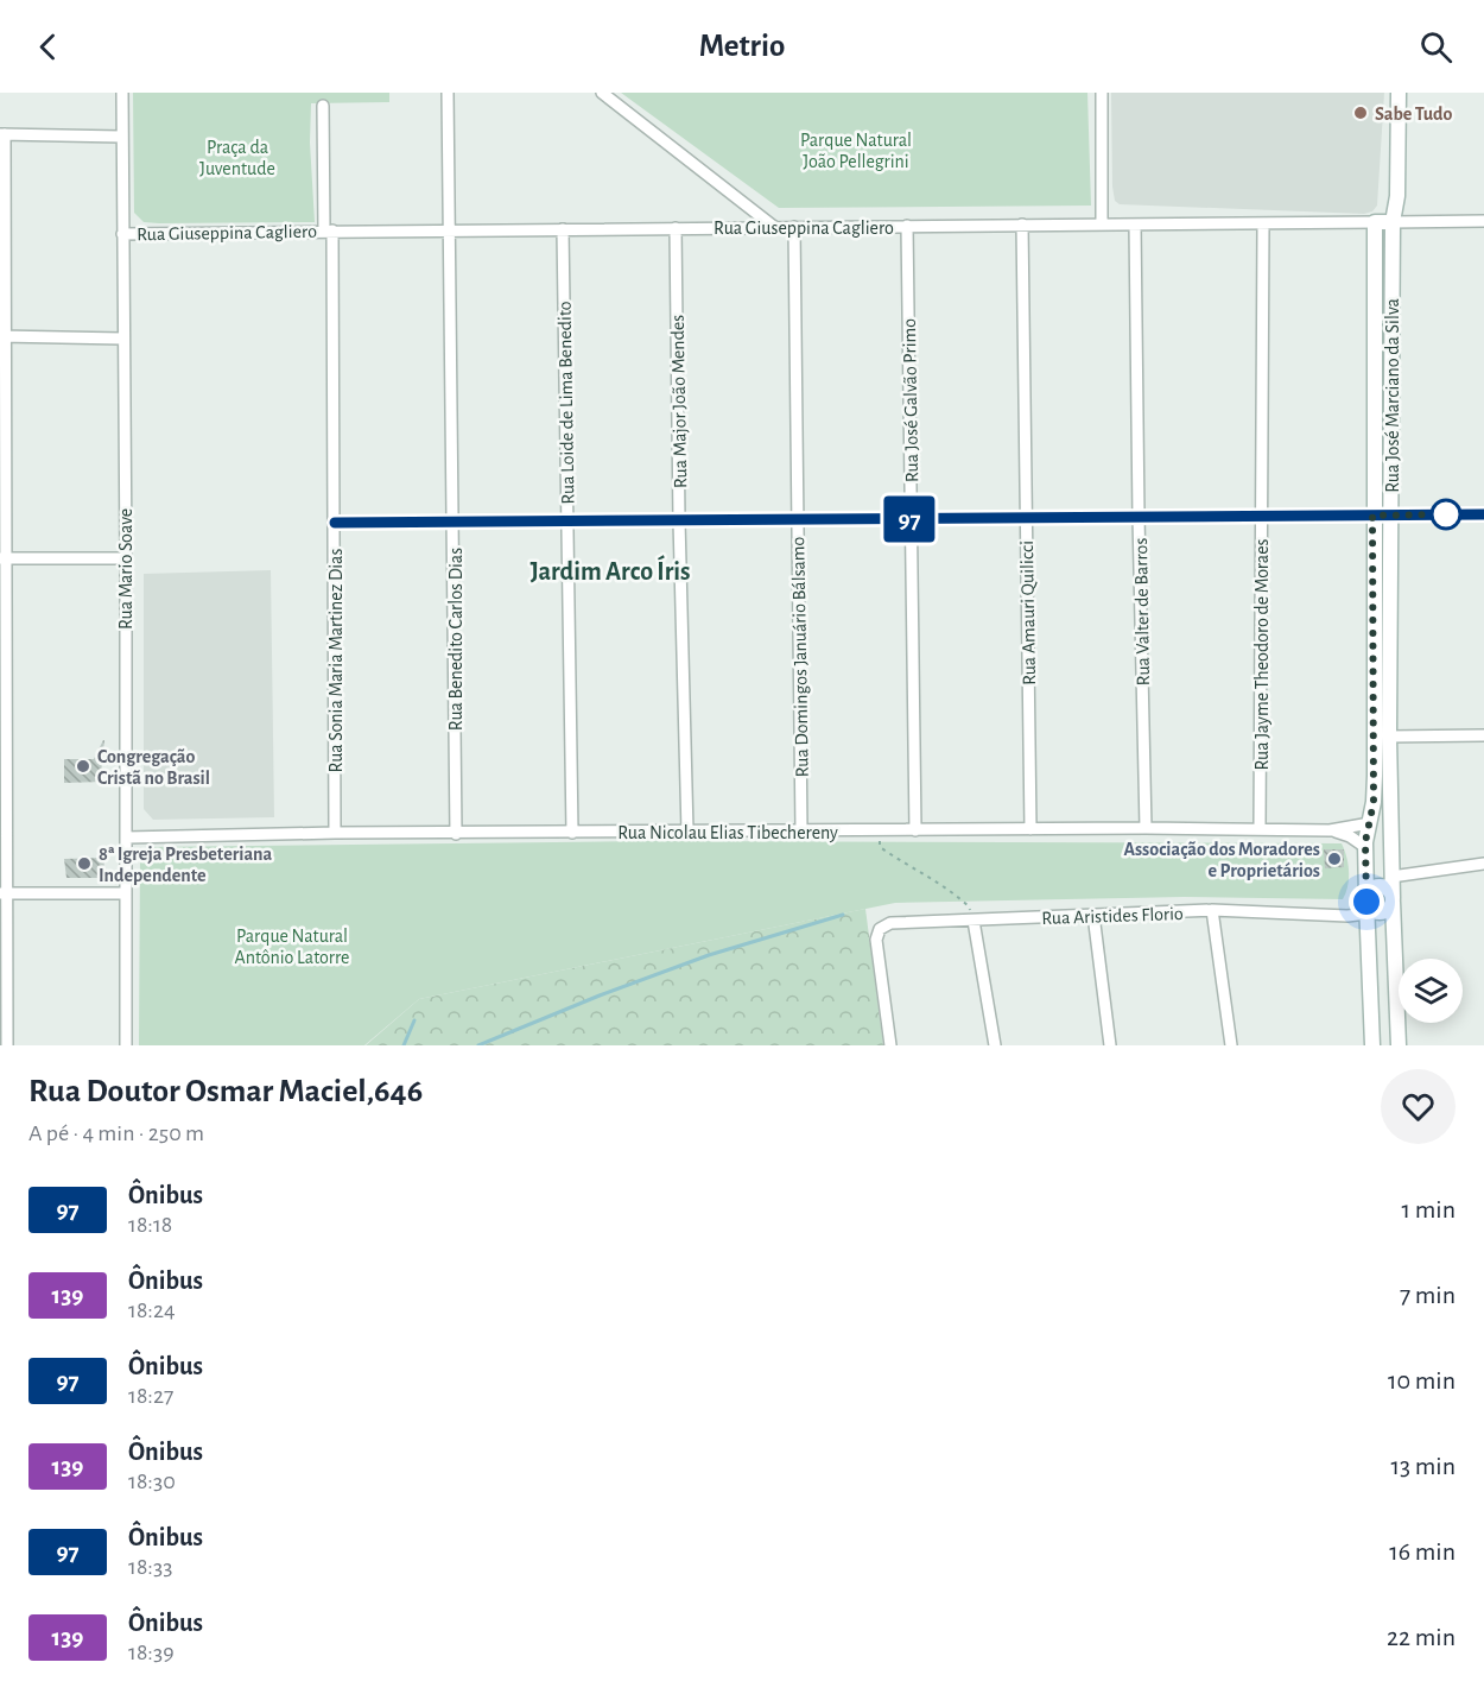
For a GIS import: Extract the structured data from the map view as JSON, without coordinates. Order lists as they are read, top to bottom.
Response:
{
  "streets": {
    "street": [
      "Rua Giuseppina Cagliero",
      "Rua José Marciano da Silva",
      "Rua José Galvão Primo",
      "Rua Major João Mendes",
      "Rua Loide de Lima Benedito",
      "Rua Mario Soave",
      "Rua Valter de Barros",
      "Rua Amauri Quilicci",
      "Rua Benedito Carlos Dias",
      "Rua Jayme Theodoro de Moraes",
      "Rua Domingos Januário Bálsamo",
      "Rua Sonia Maria Martinez Dias",
      "Rua Nicolau Elias Tibechereny",
      "Rua Aristides Florio"
    ]
  },
  "crossings": [
    ["Rua Giuseppina Cagliero", "Rua José Marciano da Silva"],
    ["Rua Giuseppina Cagliero", "Rua José Galvão Primo"],
    ["Rua Giuseppina Cagliero", "Rua Major João Mendes"],
    ["Rua Giuseppina Cagliero", "Rua Loide de Lima Benedito"],
    ["Rua Giuseppina Cagliero", "Rua Mario Soave"],
    ["Rua Giuseppina Cagliero", "Rua Valter de Barros"],
    ["Rua Giuseppina Cagliero", "Rua Amauri Quilicci"],
    ["Rua Giuseppina Cagliero", "Rua Benedito Carlos Dias"],
    ["Rua Giuseppina Cagliero", "Rua Jayme Theodoro de Moraes"],
    ["Rua Giuseppina Cagliero", "Rua Domingos Januário Bálsamo"],
    ["Rua Giuseppina Cagliero", "Rua Sonia Maria Martinez Dias"],
    ["Rua José Marciano da Silva", "Rua Nicolau Elias Tibechereny"],
    ["Rua José Marciano da Silva", "Rua Aristides Florio"],
    ["Rua José Galvão Primo", "Rua Nicolau Elias Tibechereny"],
    ["Rua Major João Mendes", "Rua Nicolau Elias Tibechereny"],
    ["Rua Loide de Lima Benedito", "Rua Nicolau Elias Tibechereny"],
    ["Rua Mario Soave", "Rua Nicolau Elias Tibechereny"],
    ["Rua Valter de Barros", "Rua Nicolau Elias Tibechereny"],
    ["Rua Amauri Quilicci", "Rua Nicolau Elias Tibechereny"],
    ["Rua Benedito Carlos Dias", "Rua Nicolau Elias Tibechereny"],
    ["Rua Jayme Theodoro de Moraes", "Rua Nicolau Elias Tibechereny"],
    ["Rua Domingos Januário Bálsamo", "Rua Nicolau Elias Tibechereny"],
    ["Rua Sonia Maria Martinez Dias", "Rua Nicolau Elias Tibechereny"]
  ],
  "districts": ["Jardim Arco Íris"],
  "parks": ["Parque Natural João Pellegrini", "Praça da Juventude", "Parque Natural Antônio Latorre"],
  "places": [
    "Sabe Tudo",
    "Congregação Cristã no Brasil",
    "Associação dos Moradores e Proprietários",
    "8ª Igreja Presbeteriana Independente"
  ],
  "lines": ["bus line 97"],
  "page": {
    "header": "Metrio",
    "on_map": "97",
    "heading": ["Rua Doutor Osmar Maciel,646", "A pé · 4 min · 250 m"],
    "list": [
      {
        "mark": "97",
        "name": "Ônibus",
        "note": "18:18",
        "value": "1 min"
      },
      {
        "mark": "139",
        "name": "Ônibus",
        "note": "18:24",
        "value": "7 min"
      },
      {
        "mark": "97",
        "name": "Ônibus",
        "note": "18:27",
        "value": "10 min"
      },
      {
        "mark": "139",
        "name": "Ônibus",
        "note": "18:30",
        "value": "13 min"
      },
      {
        "mark": "97",
        "name": "Ônibus",
        "note": "18:33",
        "value": "16 min"
      },
      {
        "mark": "139",
        "name": "Ônibus",
        "note": "18:39",
        "value": "22 min"
      }
    ]
  }
}
